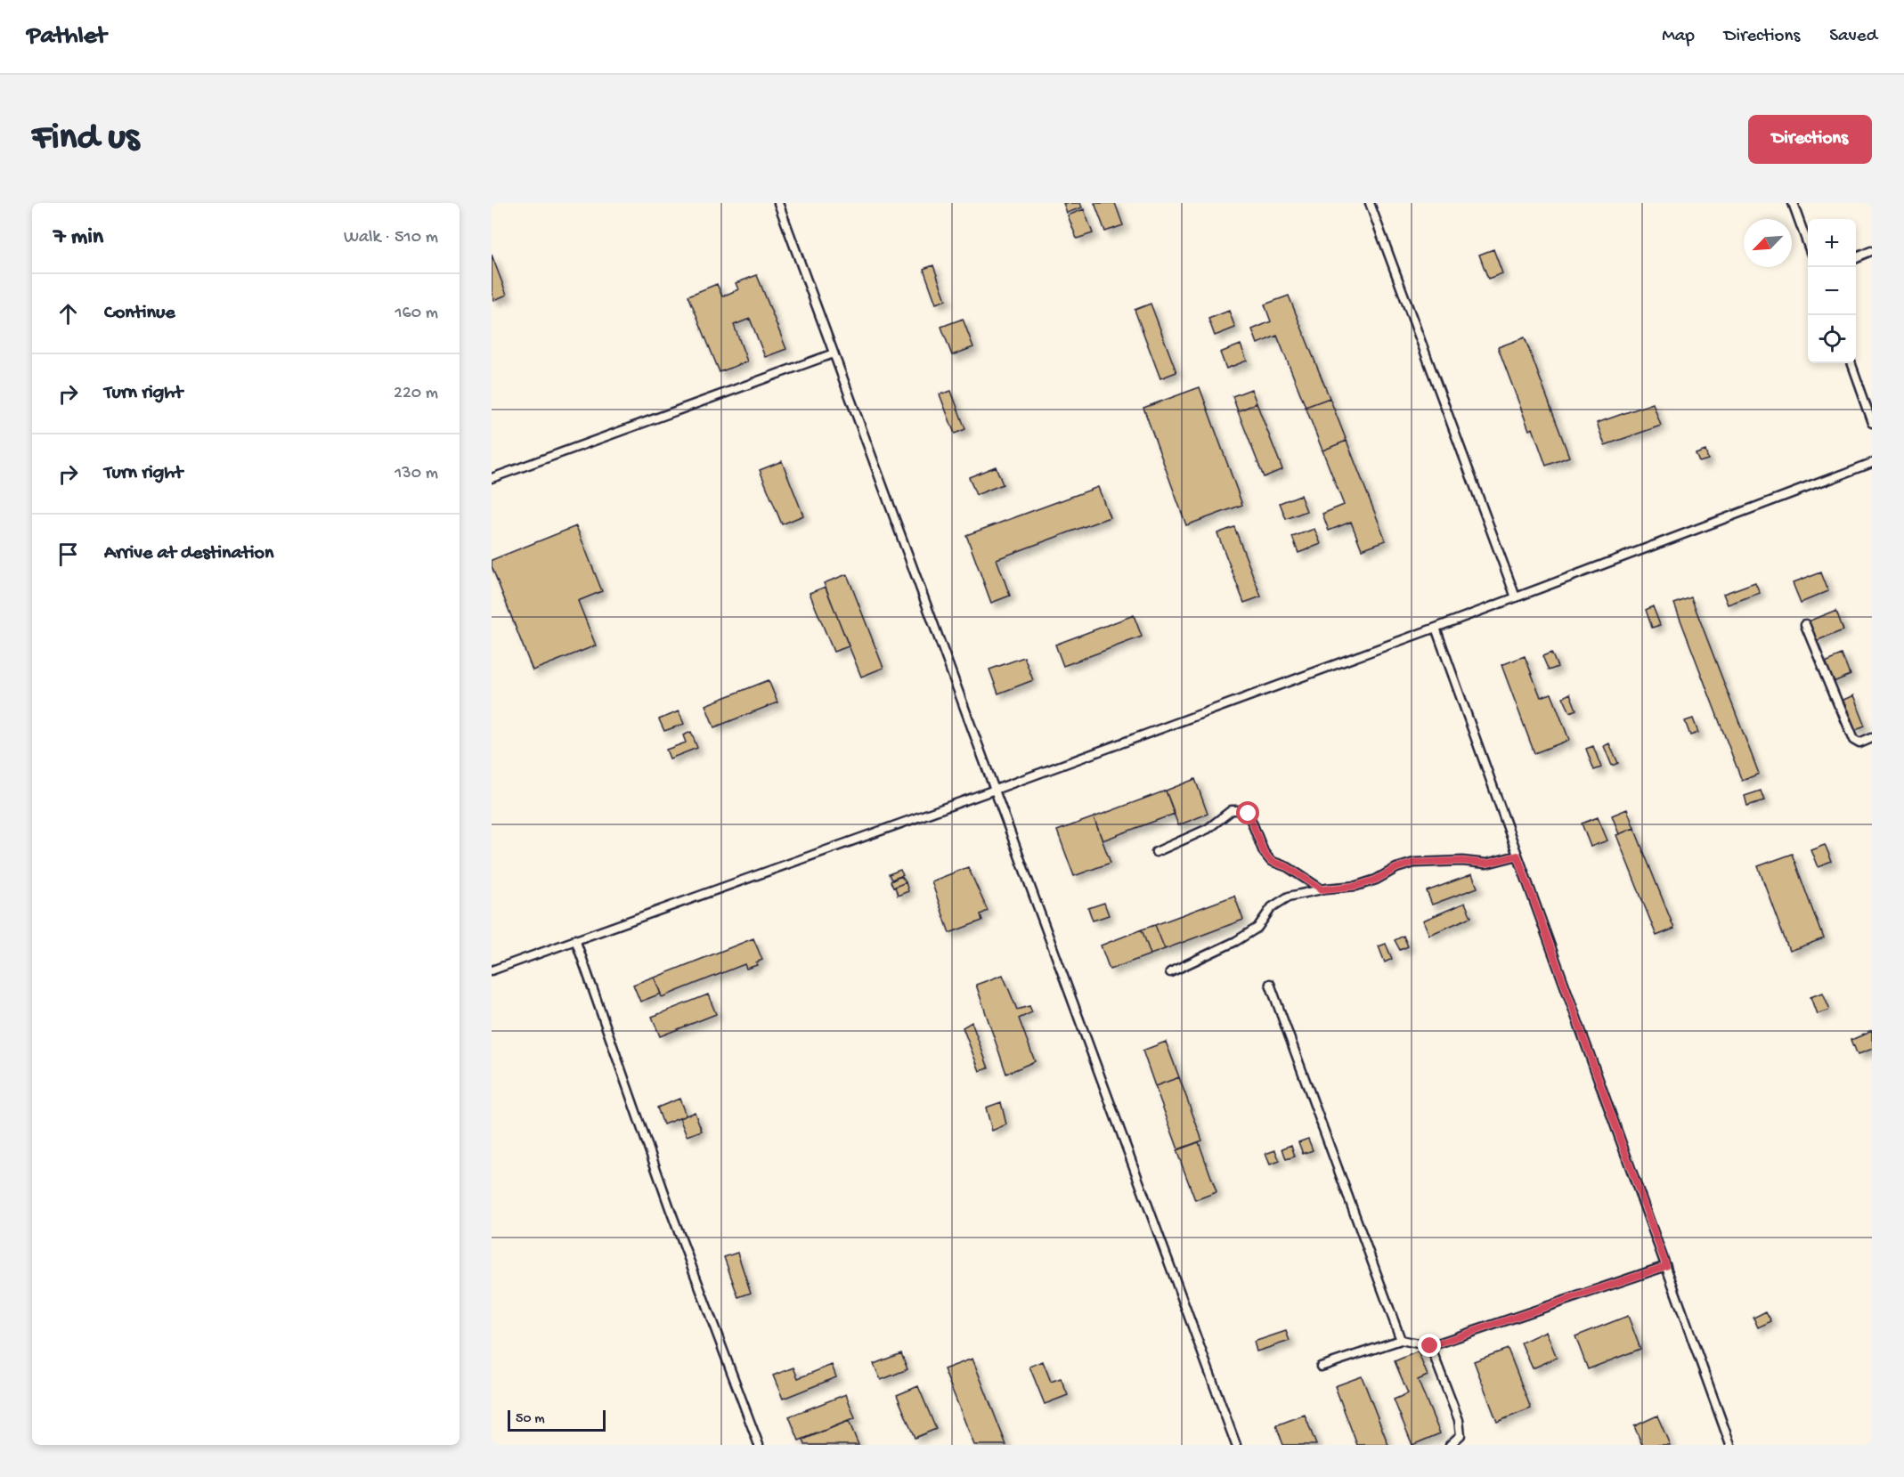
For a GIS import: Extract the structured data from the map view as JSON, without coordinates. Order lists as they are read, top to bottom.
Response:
{
  "scale_bar": "50 m",
  "north": "bottom left",
  "page": {
    "header": "Pathlet",
    "nav": ["Map", "Directions", "Saved"],
    "buttons": "Directions",
    "title": "Find us",
    "heading": ["7 min", "Walk · 510 m"],
    "map_buttons": ["+", "−"],
    "list": [
      ["Continue", "160 m"],
      ["Turn right", "220 m"],
      ["Turn right", "130 m"],
      "Arrive at destination"
    ],
    "scale": "50 m"
  }
}
